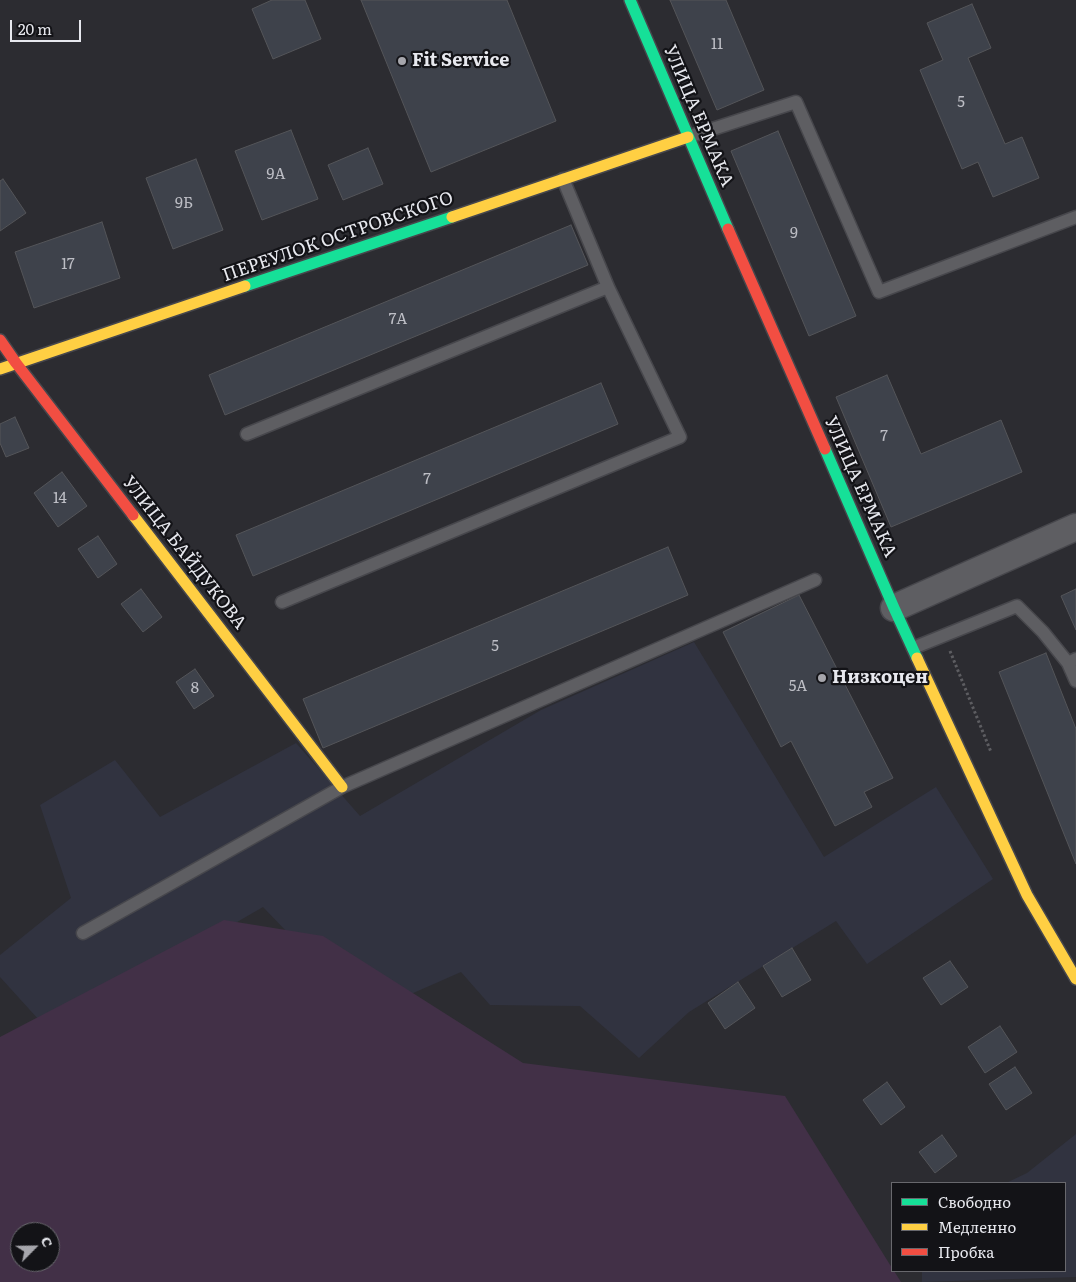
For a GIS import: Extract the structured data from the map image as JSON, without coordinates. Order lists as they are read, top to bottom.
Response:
{
  "streets": {
    "street": ["УЛИЦА ЕРМАКА", "ПЕРЕУЛОК ОСТРОВСКОГО", "УЛИЦА БАЙДУКОВА"]
  },
  "crossings": [
    ["УЛИЦА ЕРМАКА", "ПЕРЕУЛОК ОСТРОВСКОГО"],
    ["ПЕРЕУЛОК ОСТРОВСКОГО", "УЛИЦА БАЙДУКОВА"]
  ],
  "places": ["Fit Service", "Низкоцен"],
  "house_numbers": [
    "11",
    "5",
    "9А",
    "9Б",
    "9",
    "17",
    "7А",
    "7",
    "7",
    "14",
    "5",
    "5А",
    "8"
  ],
  "legend": ["Свободно", "Медленно", "Пробка"],
  "scale_bar": "20 m",
  "north": "top right"
}
